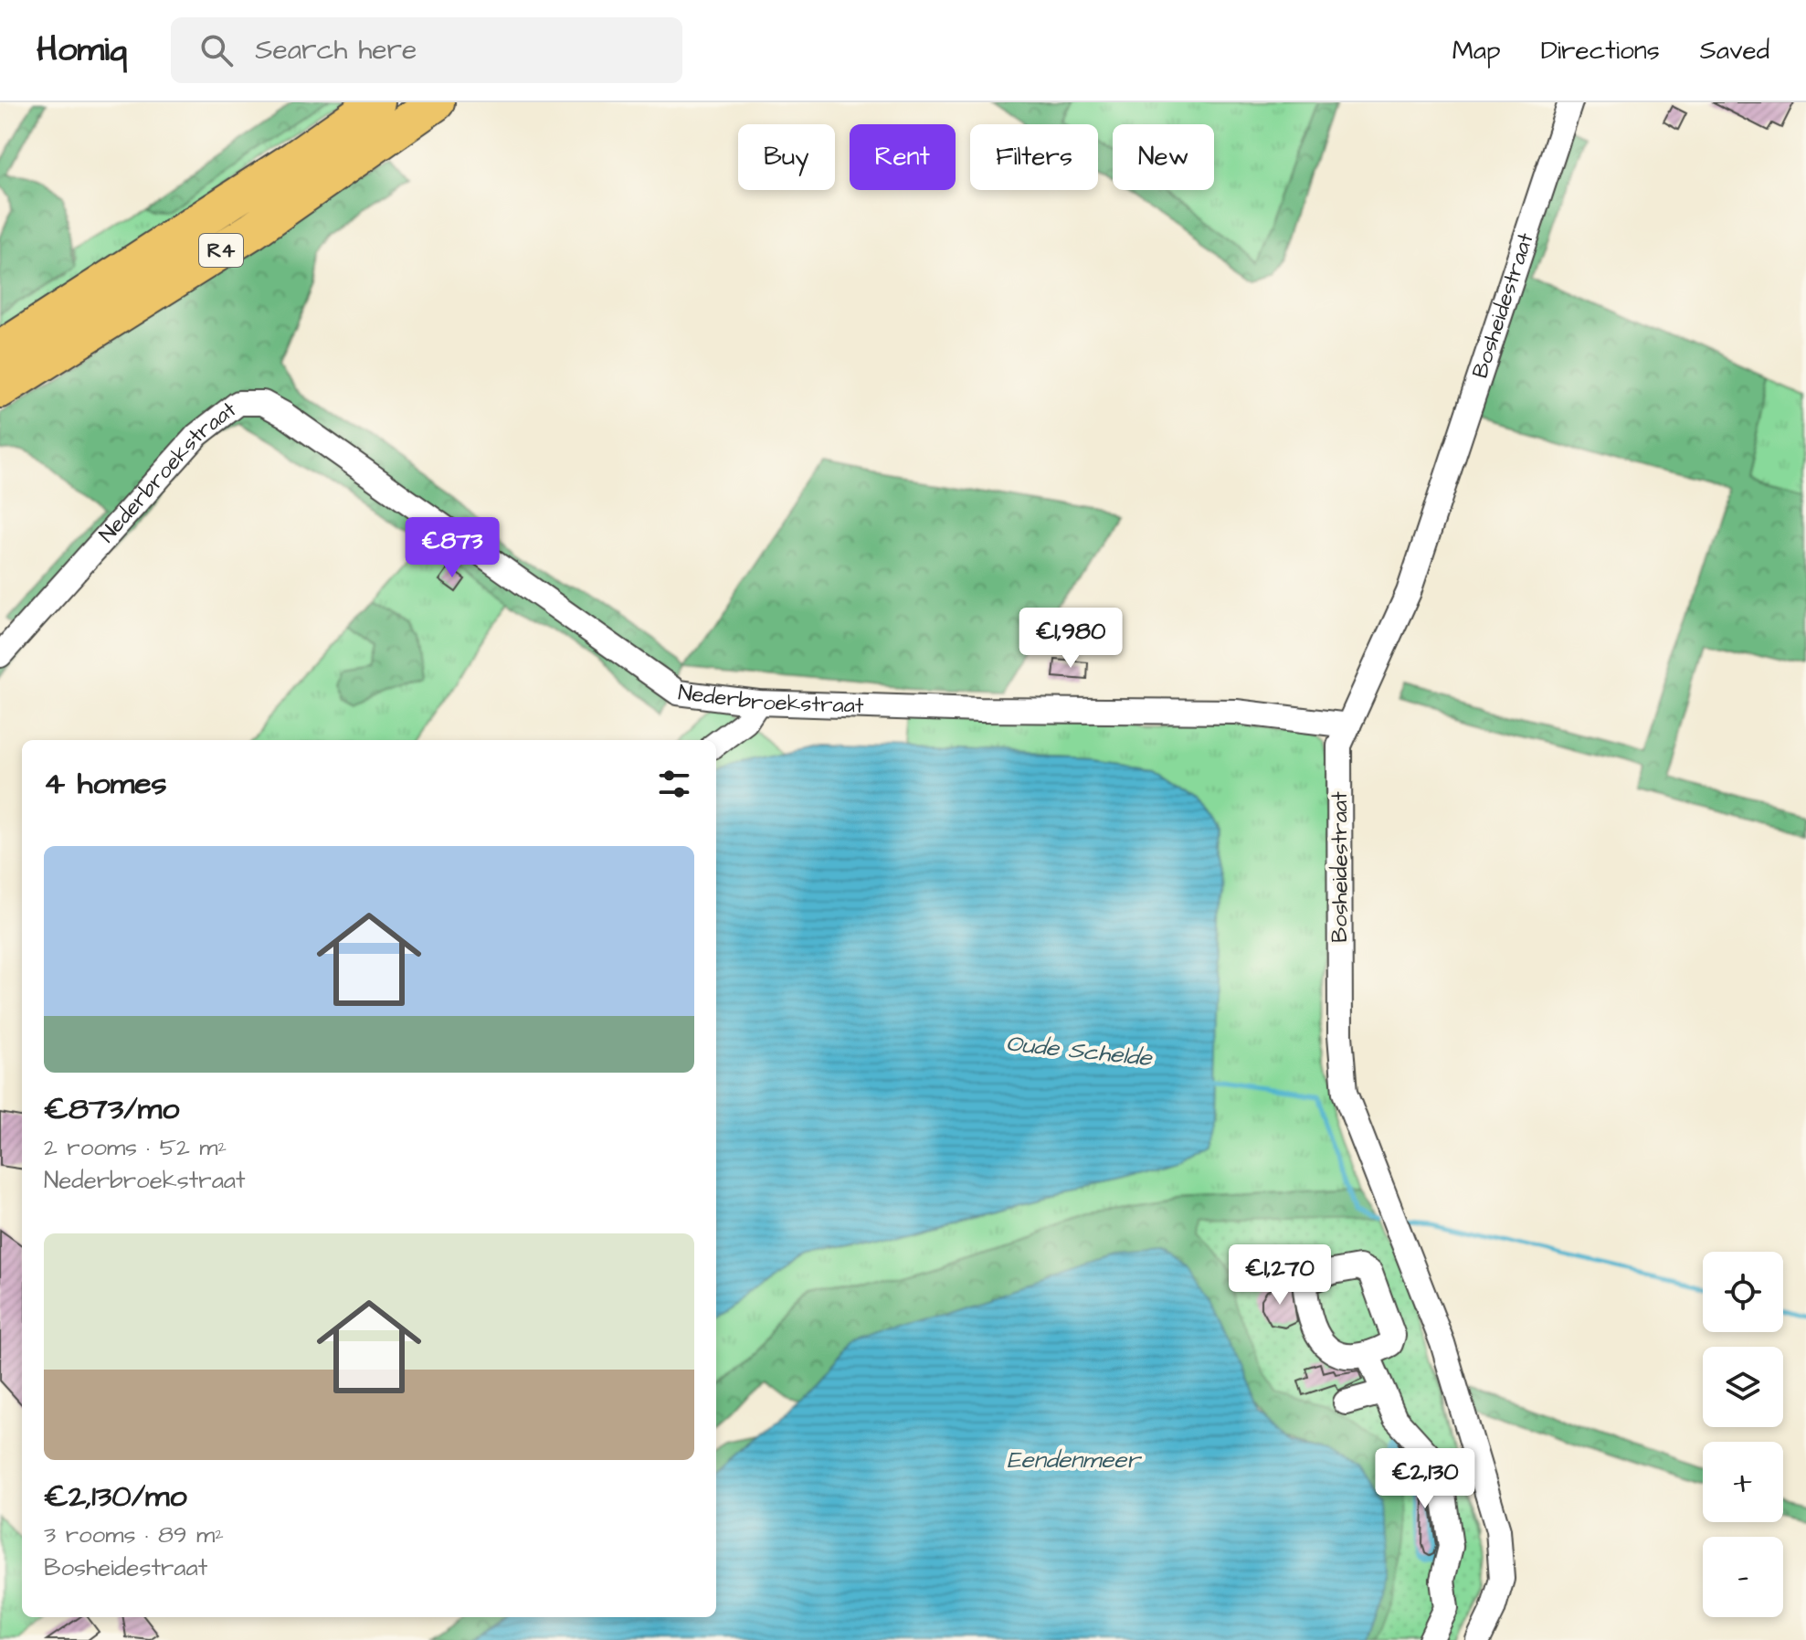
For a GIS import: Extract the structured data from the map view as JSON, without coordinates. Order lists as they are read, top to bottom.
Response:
{
  "streets": {
    "highway": ["R4"],
    "street": ["Bosheidestraat", "Nederbroekstraat"]
  },
  "crossings": [
    ["Bosheidestraat", "Nederbroekstraat"]
  ],
  "water": ["Oude Schelde", "Eendenmeer"],
  "page": {
    "header": "Homiq",
    "search": "Search here",
    "nav": ["Map", "Directions", "Saved"],
    "chip": [
      "Buy",
      "Rent",
      "Filters",
      "New"
    ],
    "price": [
      "€873",
      "€1,980",
      "€1,270",
      "€2,130"
    ],
    "heading": "4 homes",
    "list": [
      {
        "name": "€873/mo",
        "note": "2 rooms · 52 m² · Nederbroekstraat"
      },
      {
        "name": "€2,130/mo",
        "note": "3 rooms · 89 m² · Bosheidestraat"
      }
    ],
    "map_buttons": ["+", "−"]
  }
}
